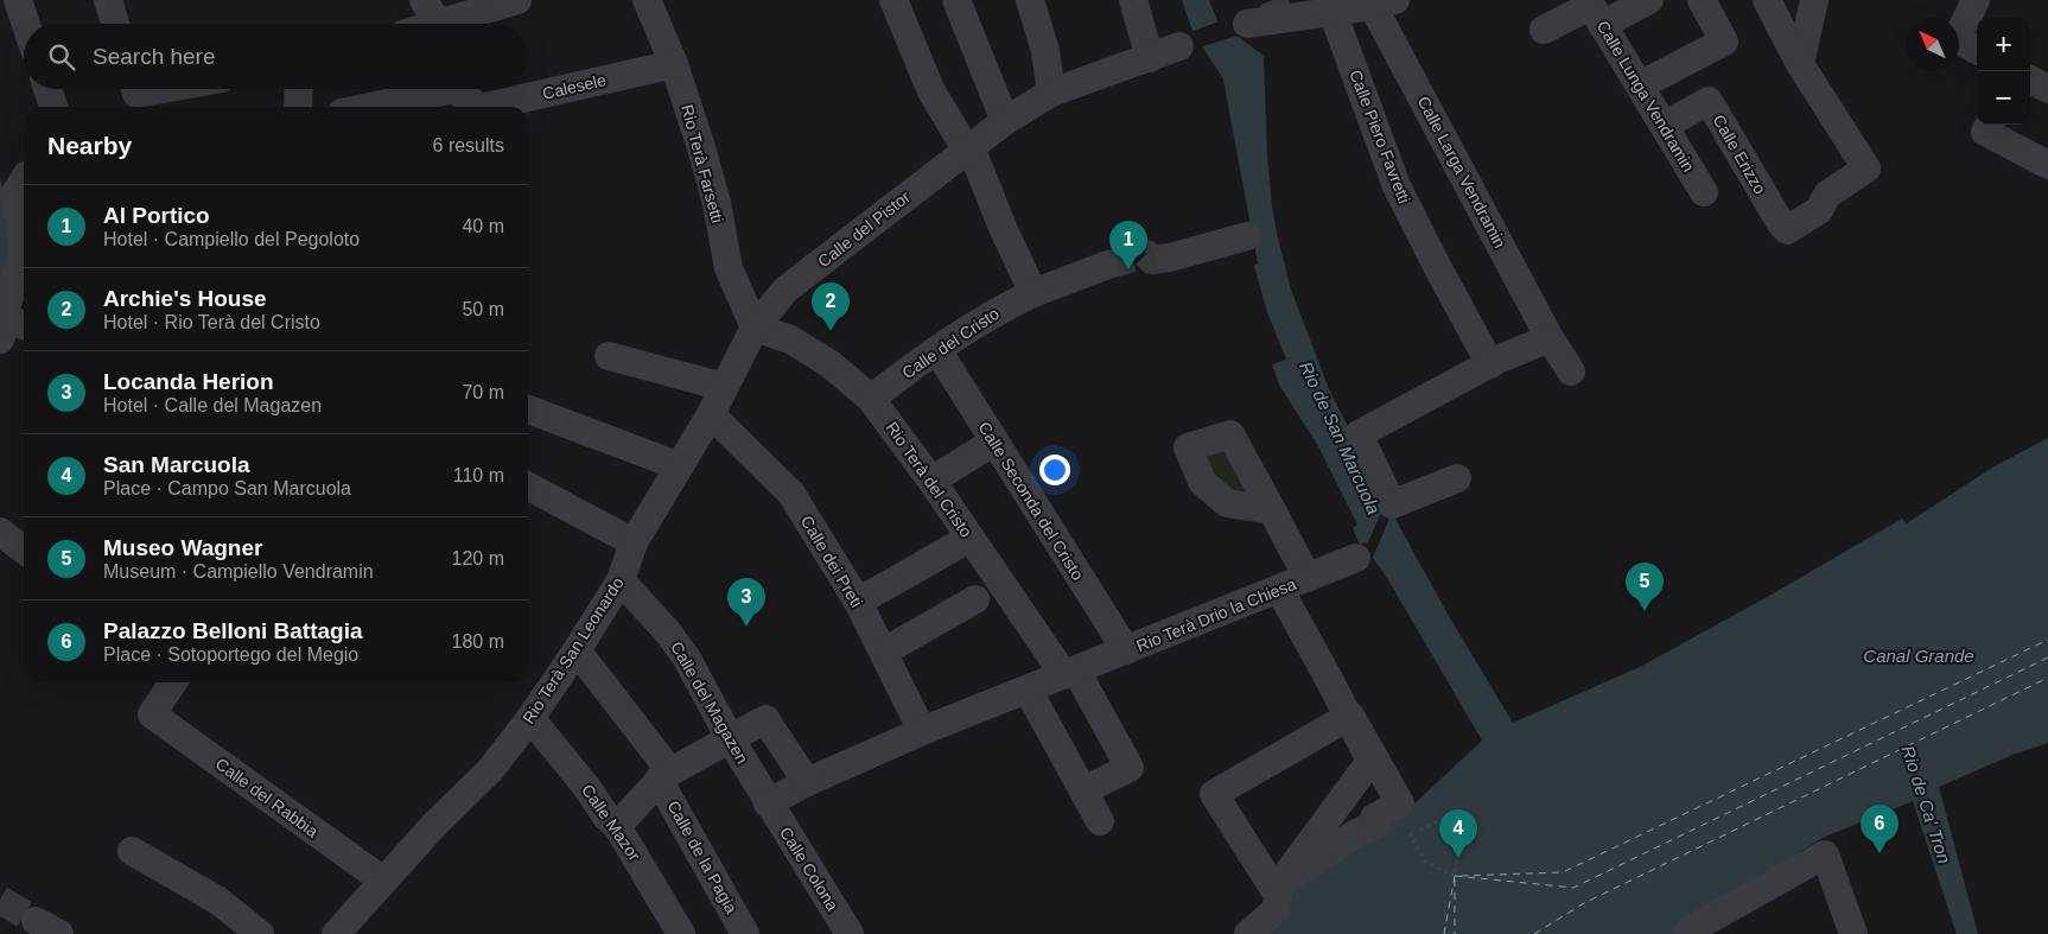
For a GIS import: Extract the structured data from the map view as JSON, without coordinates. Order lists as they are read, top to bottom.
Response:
{
  "streets": {
    "street": [
      "Calesele",
      "Calle Lunga Vendramin",
      "Calle Piero Favretti",
      "Calle Erizzo",
      "Rio Terà Farsetti",
      "Calle Larga Vendramin",
      "Calle del Pistor",
      "Calle del Cristo",
      "Rio Terà del Cristo",
      "Calle Seconda del Cristo",
      "Calle dei Preti",
      "Rio Terà Drio la Chiesa",
      "Rio Terà San Leonardo",
      "Calle del Magazen",
      "Calle del Rabbia",
      "Calle Mazor",
      "Calle de la Pagia",
      "Calle Colona"
    ]
  },
  "crossings": [
    ["Calesele", "Rio Terà Farsetti"],
    ["Calle Lunga Vendramin", "Calle Erizzo"],
    ["Rio Terà Farsetti", "Calle del Pistor"],
    ["Rio Terà Farsetti", "Rio Terà del Cristo"],
    ["Rio Terà Farsetti", "Rio Terà San Leonardo"],
    ["Calle del Pistor", "Rio Terà del Cristo"],
    ["Calle del Pistor", "Rio Terà San Leonardo"],
    ["Calle del Cristo", "Rio Terà del Cristo"],
    ["Calle del Cristo", "Calle Seconda del Cristo"],
    ["Rio Terà del Cristo", "Rio Terà Drio la Chiesa"],
    ["Rio Terà del Cristo", "Rio Terà San Leonardo"],
    ["Calle Seconda del Cristo", "Rio Terà Drio la Chiesa"],
    ["Calle dei Preti", "Rio Terà Drio la Chiesa"],
    ["Calle dei Preti", "Rio Terà San Leonardo"],
    ["Rio Terà San Leonardo", "Calle del Magazen"],
    ["Rio Terà San Leonardo", "Calle del Rabbia"],
    ["Rio Terà San Leonardo", "Calle Mazor"],
    ["Rio Terà San Leonardo", "Calle de la Pagia"],
    ["Calle del Magazen", "Calle Colona"]
  ],
  "water": ["Rio de San Marcuola", "Canal Grande", "Rio de Ca' Tron"],
  "north": "top left",
  "page": {
    "map_buttons": ["+", "−"],
    "search": "Search here",
    "heading": ["Nearby", "6 results"],
    "list": [
      {
        "mark": "1",
        "name": "Al Portico",
        "note": "Hotel · Campiello del Pegoloto",
        "value": "40 m"
      },
      {
        "mark": "2",
        "name": "Archie's House",
        "note": "Hotel · Rio Terà del Cristo",
        "value": "50 m"
      },
      {
        "mark": "3",
        "name": "Locanda Herion",
        "note": "Hotel · Calle del Magazen",
        "value": "70 m"
      },
      {
        "mark": "4",
        "name": "San Marcuola",
        "note": "Place · Campo San Marcuola",
        "value": "110 m"
      },
      {
        "mark": "5",
        "name": "Museo Wagner",
        "note": "Museum · Campiello Vendramin",
        "value": "120 m"
      },
      {
        "mark": "6",
        "name": "Palazzo Belloni Battagia",
        "note": "Place · Sotoportego del Megio",
        "value": "180 m"
      }
    ],
    "pins": [
      "1",
      "2",
      "5",
      "3",
      "6",
      "4"
    ]
  }
}
